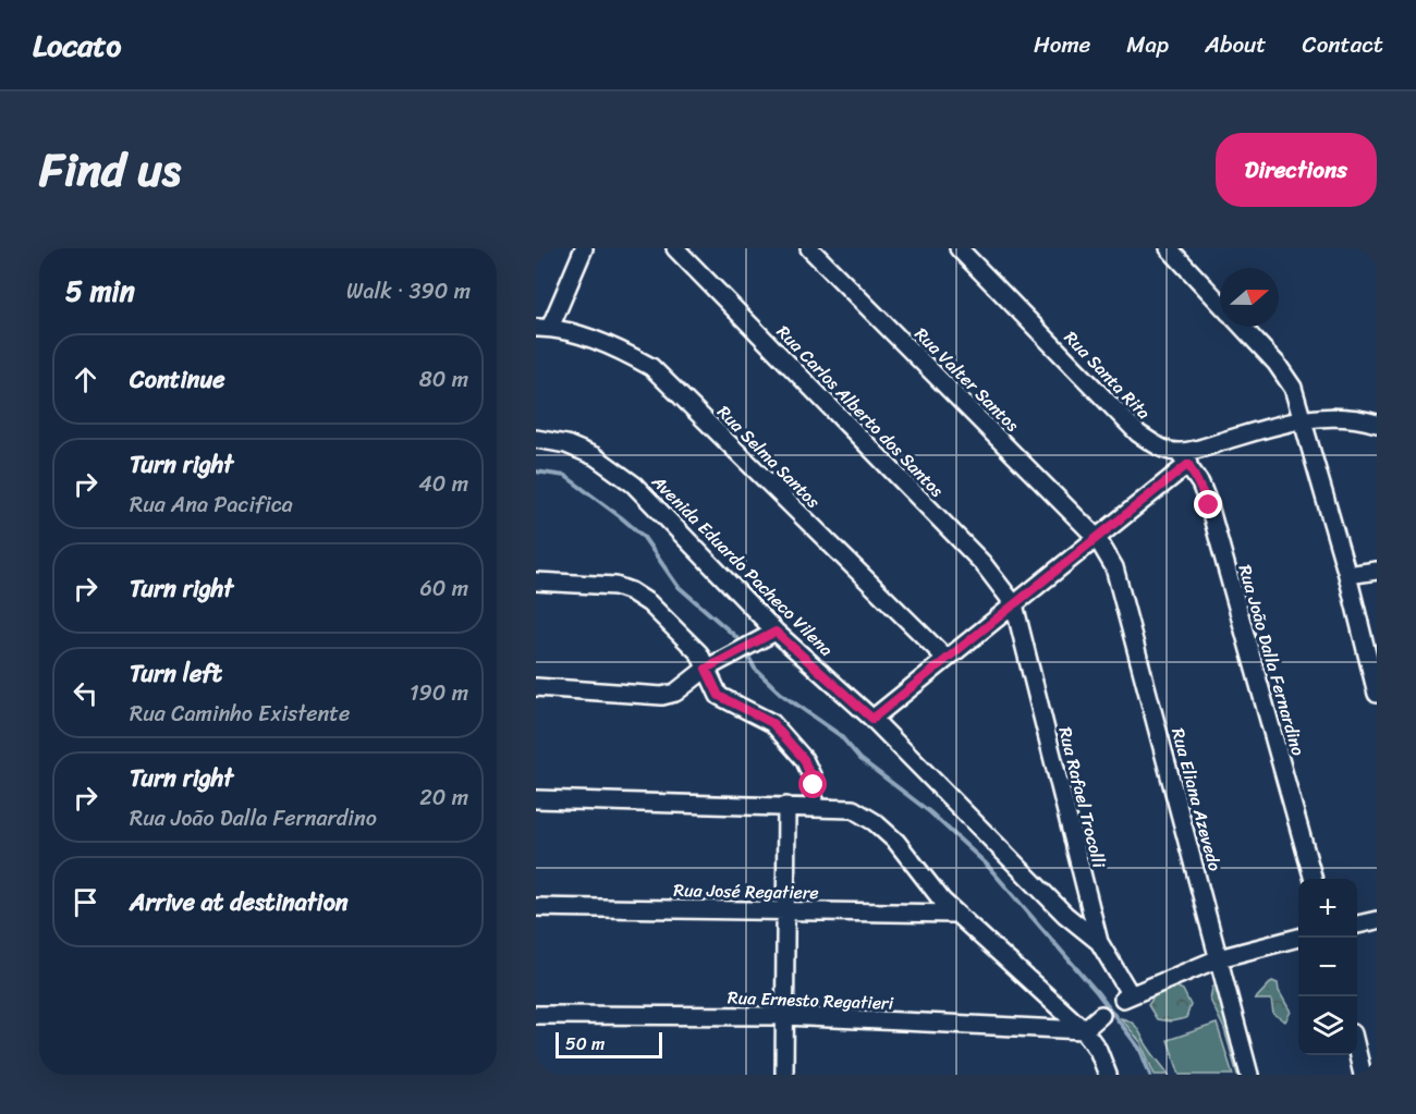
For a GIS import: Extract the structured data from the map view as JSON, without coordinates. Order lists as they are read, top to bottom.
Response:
{
  "streets": {
    "street": [
      "Rua Santa Rita",
      "Rua Valter Santos",
      "Rua Carlos Alberto dos Santos",
      "Rua Selma Santos",
      "Avenida Eduardo Pacheco Vilena",
      "Rua João Dalla Fernardino",
      "Rua Rafael Trocolli",
      "Rua Eliana Azevedo",
      "Rua José Regatiere",
      "Rua Ernesto Regatieri"
    ]
  },
  "crossings": [
    ["Rua Santa Rita", "Rua João Dalla Fernardino"],
    ["Rua Valter Santos", "Rua Eliana Azevedo"],
    ["Rua Carlos Alberto dos Santos", "Rua Rafael Trocolli"],
    ["Avenida Eduardo Pacheco Vilena", "Rua Rafael Trocolli"],
    ["Rua Rafael Trocolli", "Rua Eliana Azevedo"]
  ],
  "scale_bar": "50 m",
  "north": "right",
  "page": {
    "header": "Locato",
    "nav": [
      "Home",
      "Map",
      "About",
      "Contact"
    ],
    "title": "Find us",
    "buttons": "Directions",
    "heading": ["5 min", "Walk · 390 m"],
    "list": [
      ["Continue", "80 m"],
      ["Turn right", "Rua Ana Pacifica", "40 m"],
      ["Turn right", "60 m"],
      ["Turn left", "Rua Caminho Existente", "190 m"],
      ["Turn right", "Rua João Dalla Fernardino", "20 m"],
      "Arrive at destination"
    ],
    "map_buttons": ["+", "−"],
    "scale": "50 m"
  }
}
